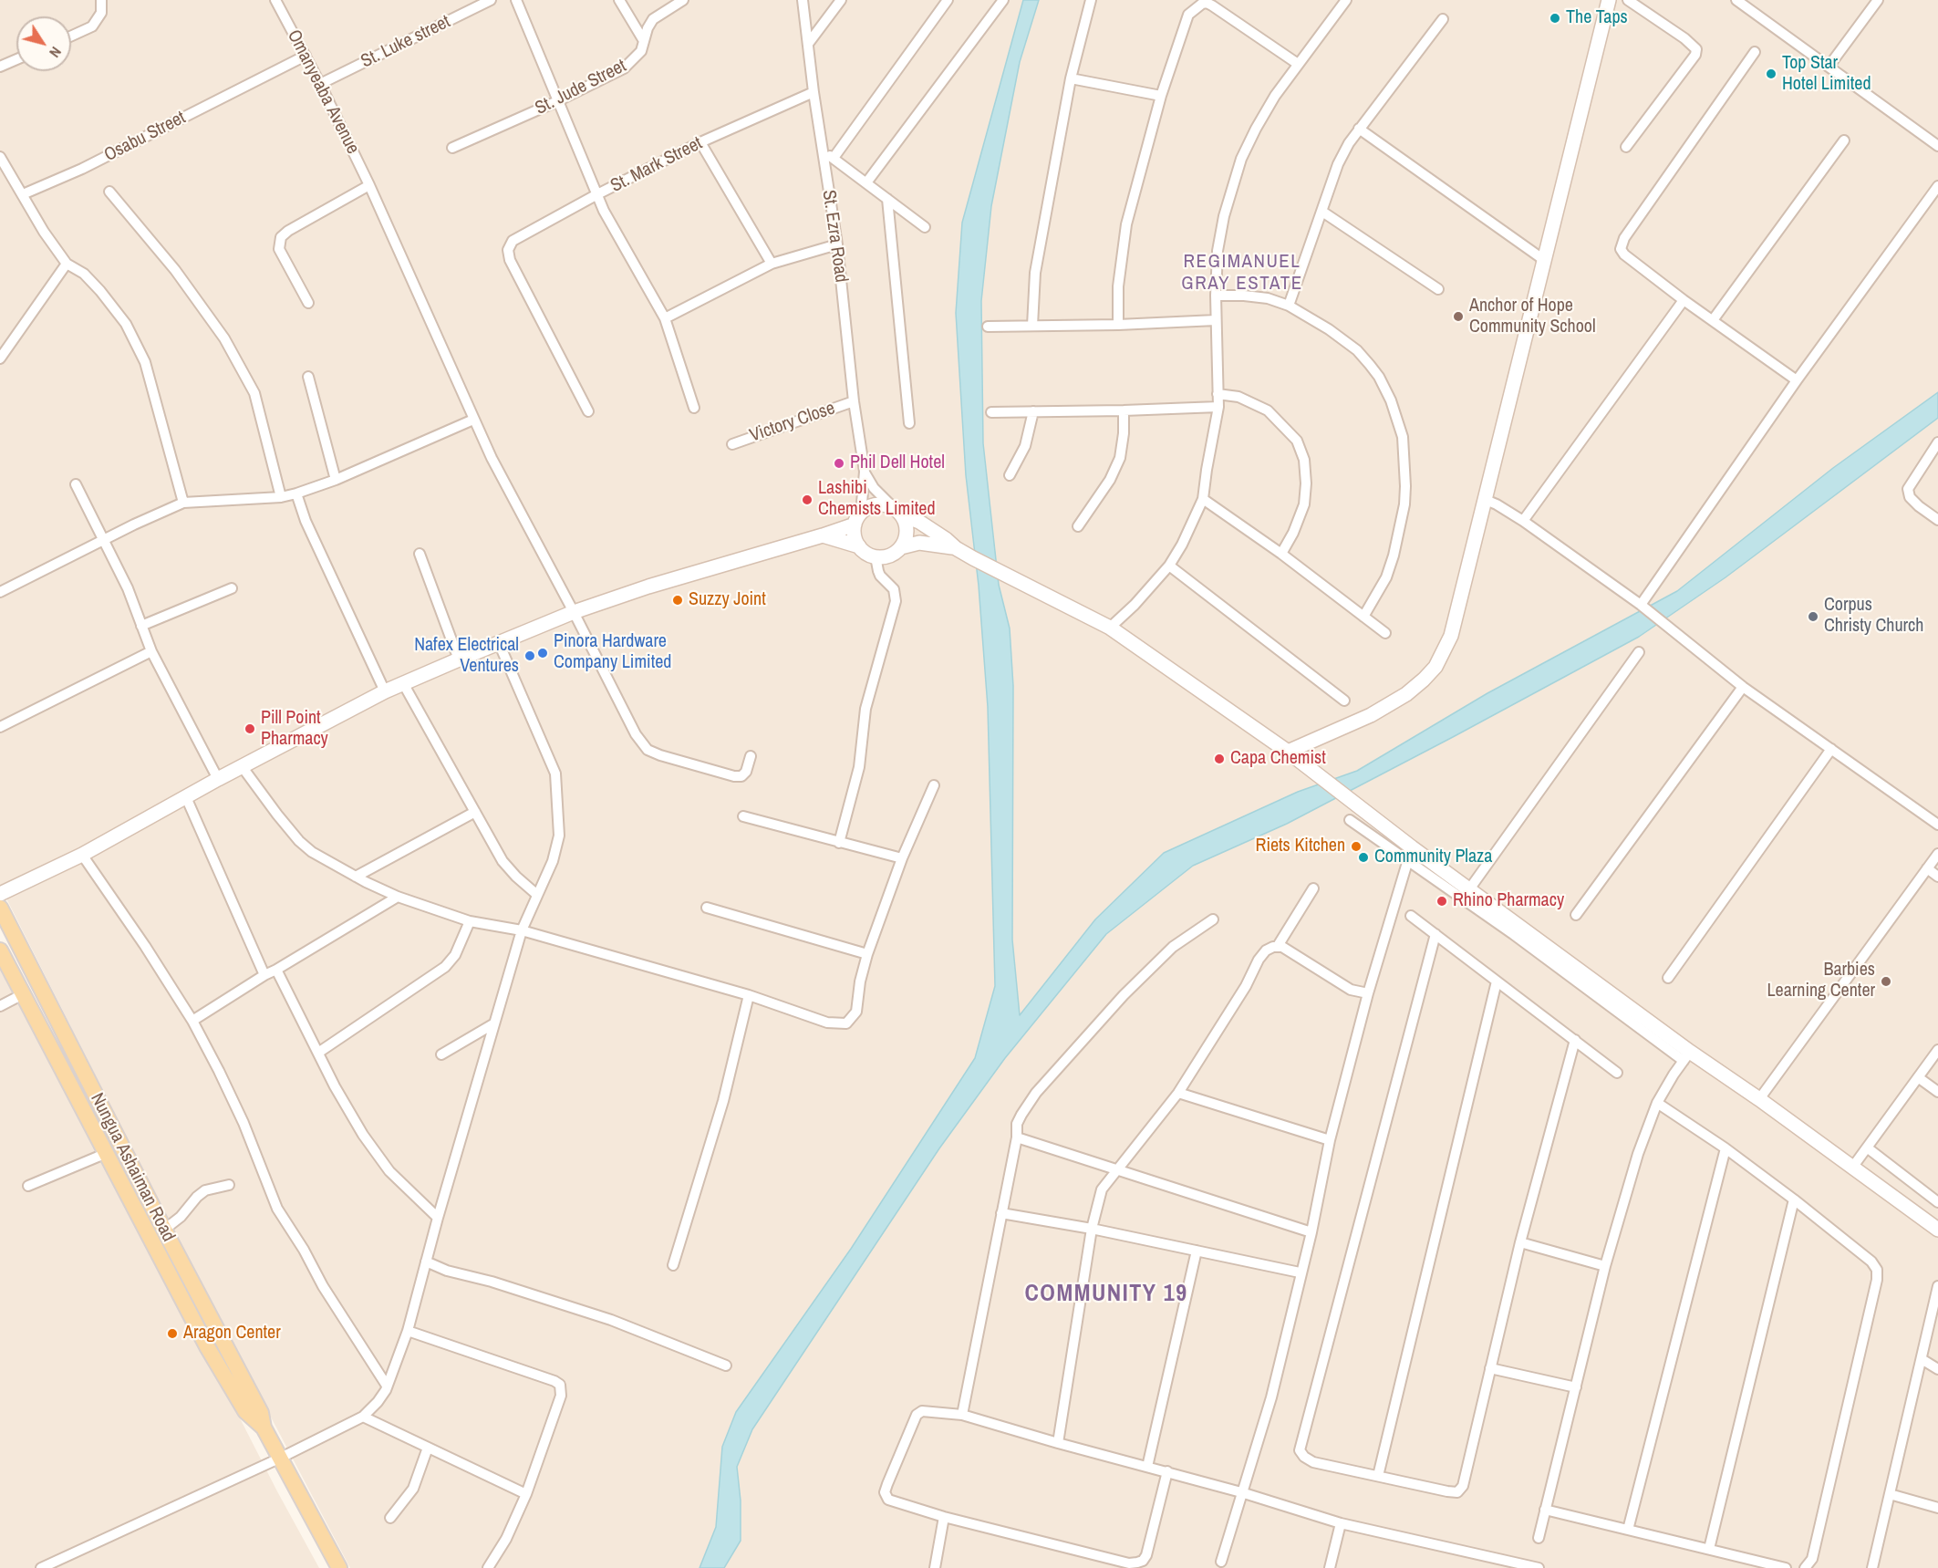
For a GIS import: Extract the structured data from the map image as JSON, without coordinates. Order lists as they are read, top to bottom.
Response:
{
  "streets": {
    "main road": ["Nungua Ashaiman Road"],
    "street": [
      "St. Luke street",
      "St. Jude Street",
      "Omanyeaba Avenue",
      "Osabu Street",
      "St. Mark Street",
      "St. Ezra Road",
      "Victory Close"
    ]
  },
  "crossings": [
    ["St. Luke street", "Omanyeaba Avenue"],
    ["Omanyeaba Avenue", "Osabu Street"],
    ["St. Mark Street", "St. Ezra Road"],
    ["St. Ezra Road", "Victory Close"]
  ],
  "districts": ["REGIMANUEL GRAY ESTATE", "COMMUNITY 19"],
  "places": [
    "The Taps",
    "Top Star Hotel Limited",
    "Anchor of Hope Community School",
    "Phil Dell Hotel",
    "Lashibi Chemists Limited",
    "Suzzy Joint",
    "Corpus Christy Church",
    "Pinora Hardware Company Limited",
    "Nafex Electrical Ventures",
    "Pill Point Pharmacy",
    "Capa Chemist",
    "Riets Kitchen",
    "Community Plaza",
    "Rhino Pharmacy",
    "Barbies Learning Center",
    "Aragon Center"
  ],
  "north": "bottom right"
}
